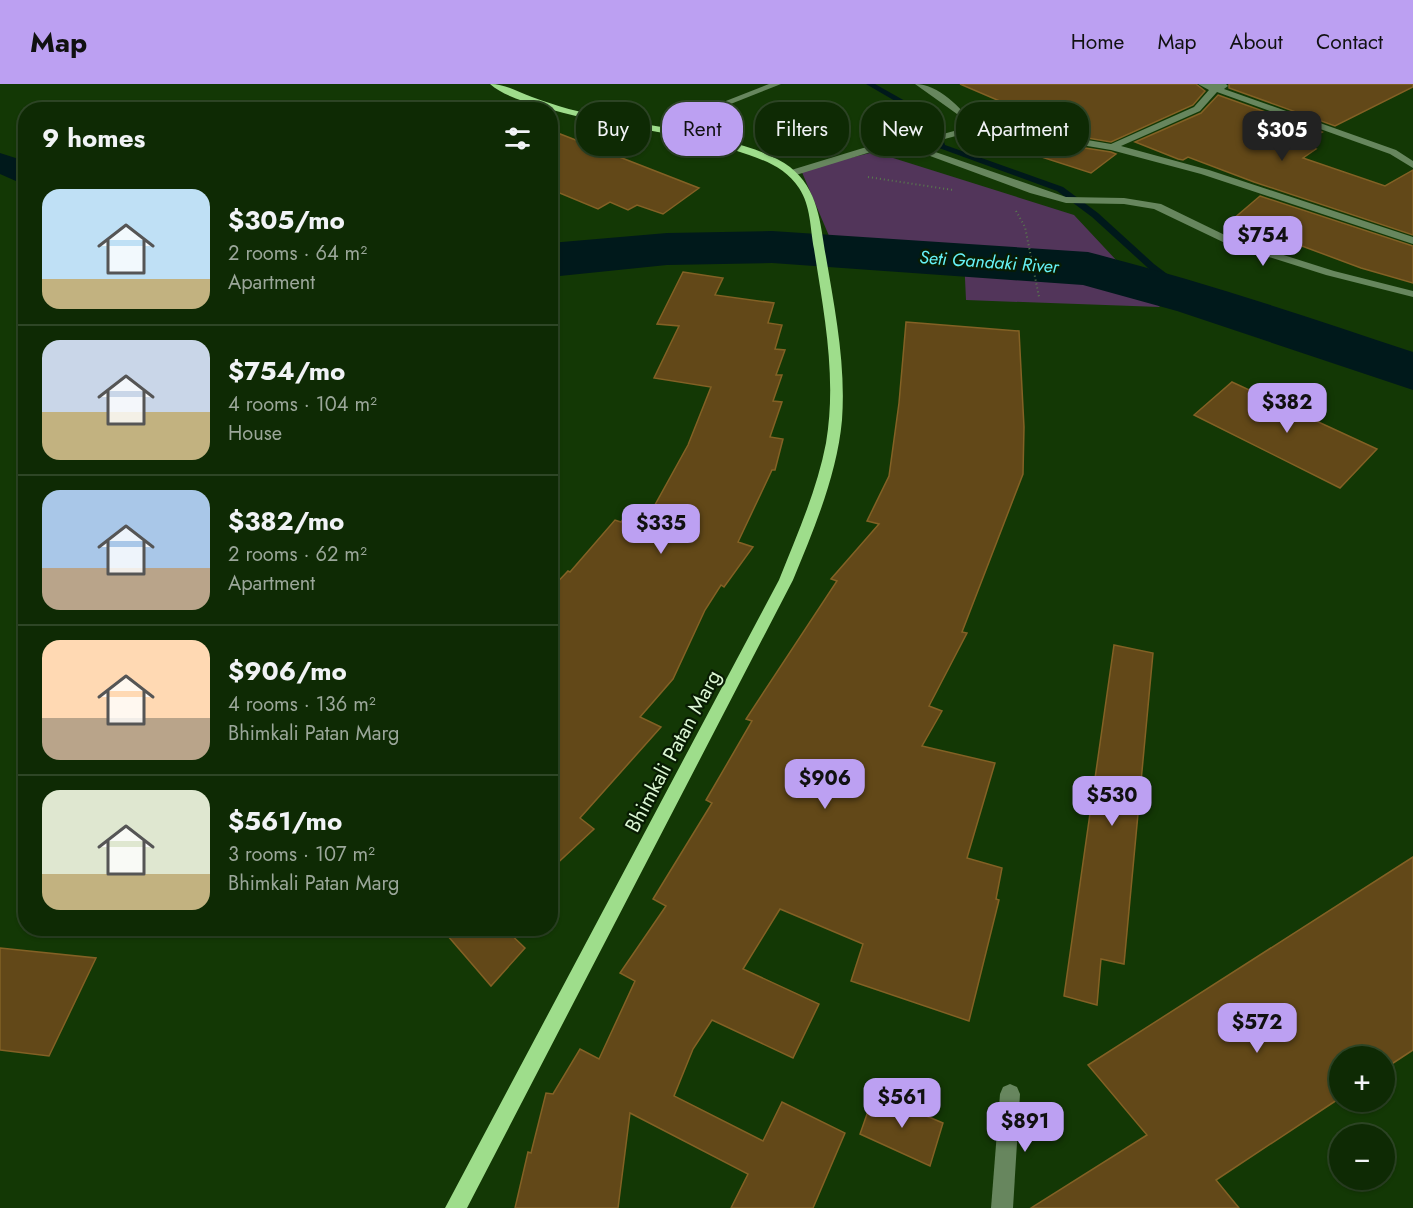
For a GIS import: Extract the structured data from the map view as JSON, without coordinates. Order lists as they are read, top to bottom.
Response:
{
  "streets": {
    "main road": ["Bhimkali Patan Marg"]
  },
  "water": ["Seti Gandaki River"],
  "page": {
    "header": "Map",
    "nav": [
      "Home",
      "Map",
      "About",
      "Contact"
    ],
    "chip": [
      "Buy",
      "Rent",
      "Filters",
      "New",
      "Apartment"
    ],
    "heading": "9 homes",
    "price": [
      "$305",
      "$754",
      "$382",
      "$335",
      "$906",
      "$530",
      "$572",
      "$561",
      "$891"
    ],
    "list": [
      {
        "name": "$305/mo",
        "note": "2 rooms · 64 m² · Apartment"
      },
      {
        "name": "$754/mo",
        "note": "4 rooms · 104 m² · House"
      },
      {
        "name": "$382/mo",
        "note": "2 rooms · 62 m² · Apartment"
      },
      {
        "name": "$906/mo",
        "note": "4 rooms · 136 m² · Bhimkali Patan Marg"
      },
      {
        "name": "$561/mo",
        "note": "3 rooms · 107 m² · Bhimkali Patan Marg"
      }
    ],
    "map_buttons": ["+", "−"]
  }
}
